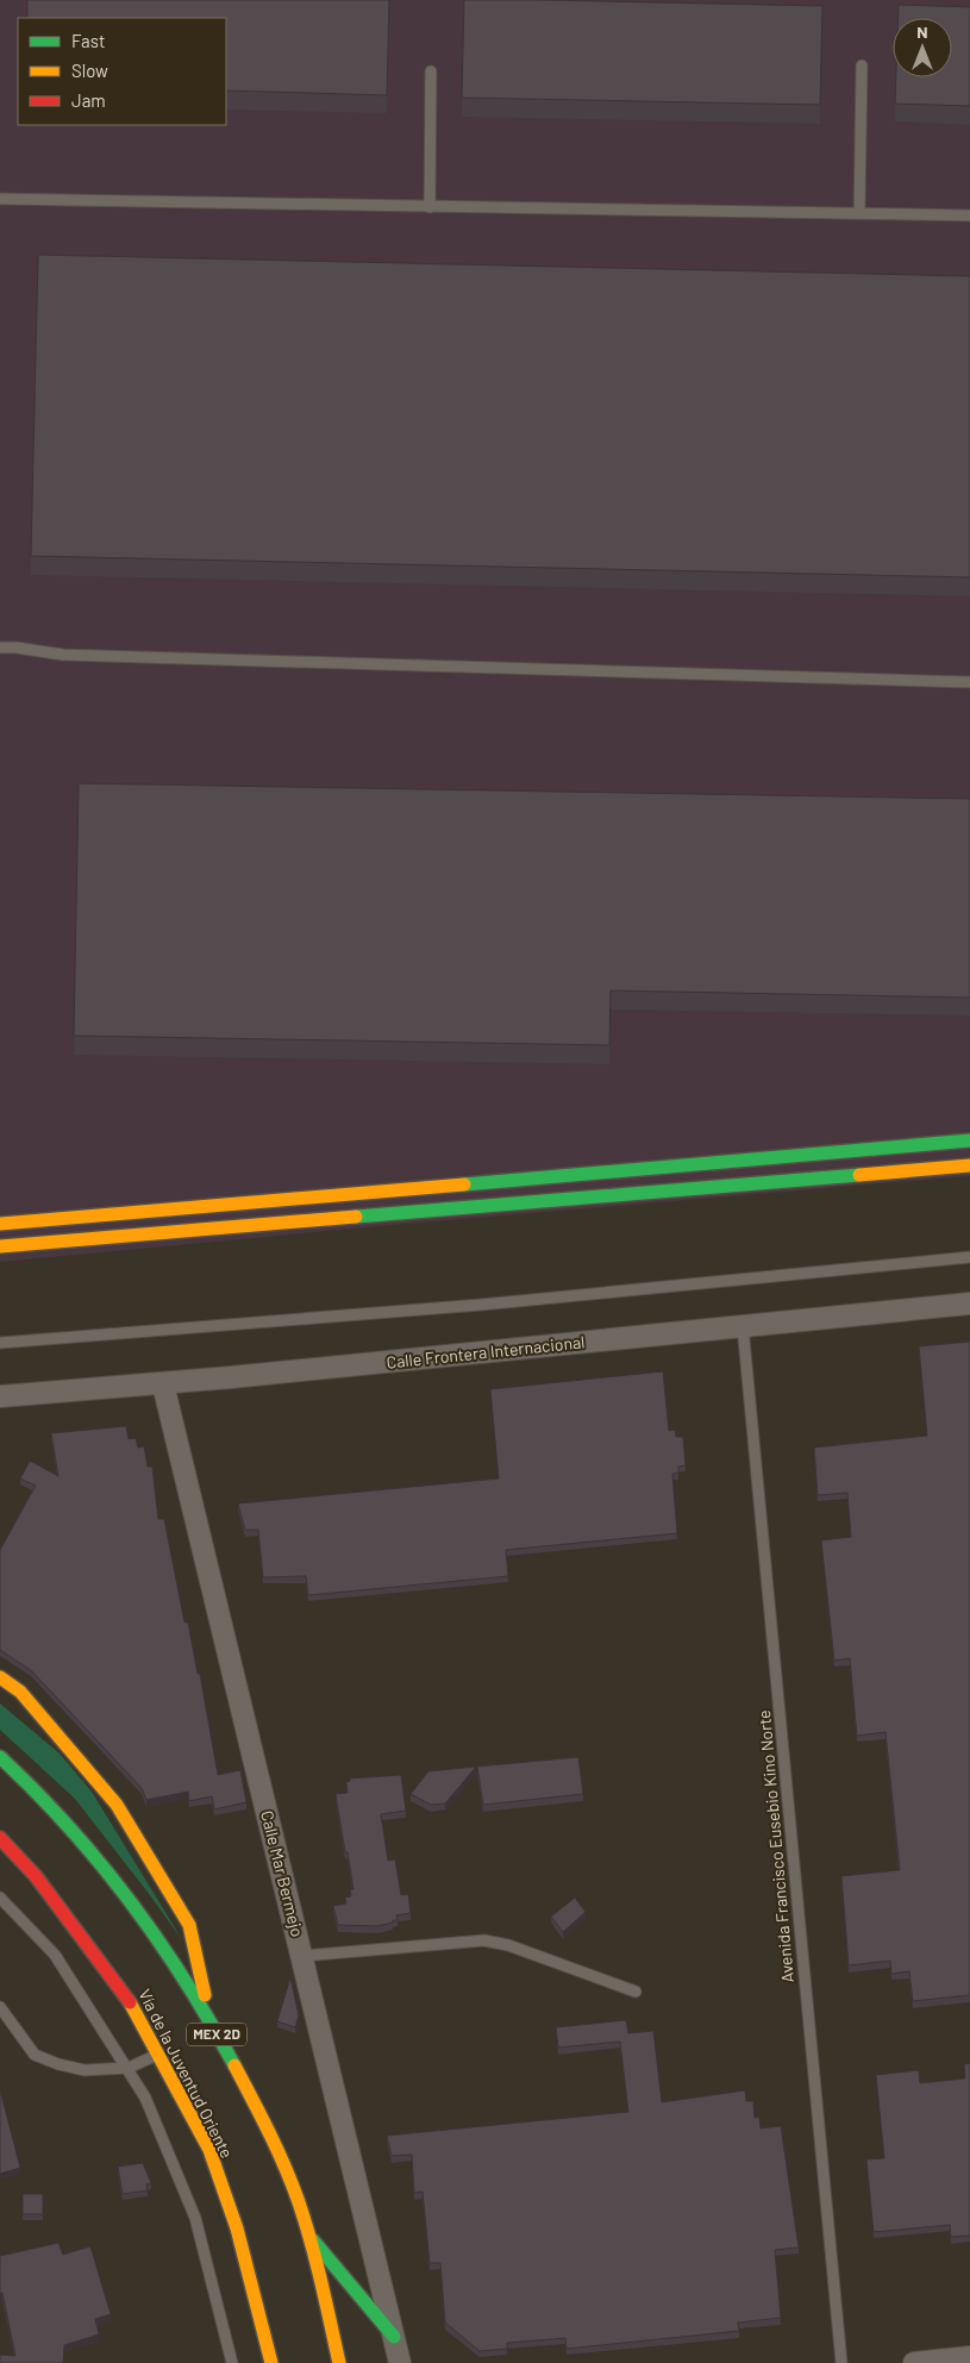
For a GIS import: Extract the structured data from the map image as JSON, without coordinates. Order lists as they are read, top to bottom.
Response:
{
  "streets": {
    "main road": ["MEX 2D", "Vía de la Juventud Oriente"],
    "street": ["Calle Frontera Internacional", "Calle Mar Bermejo"],
    "lane": ["Avenida Francisco Eusebio Kino Norte"]
  },
  "crossings": [
    ["Calle Frontera Internacional", "Avenida Francisco Eusebio Kino Norte"],
    ["Calle Frontera Internacional", "Calle Mar Bermejo"]
  ],
  "legend": ["Fast", "Slow", "Jam"],
  "north": "top"
}
